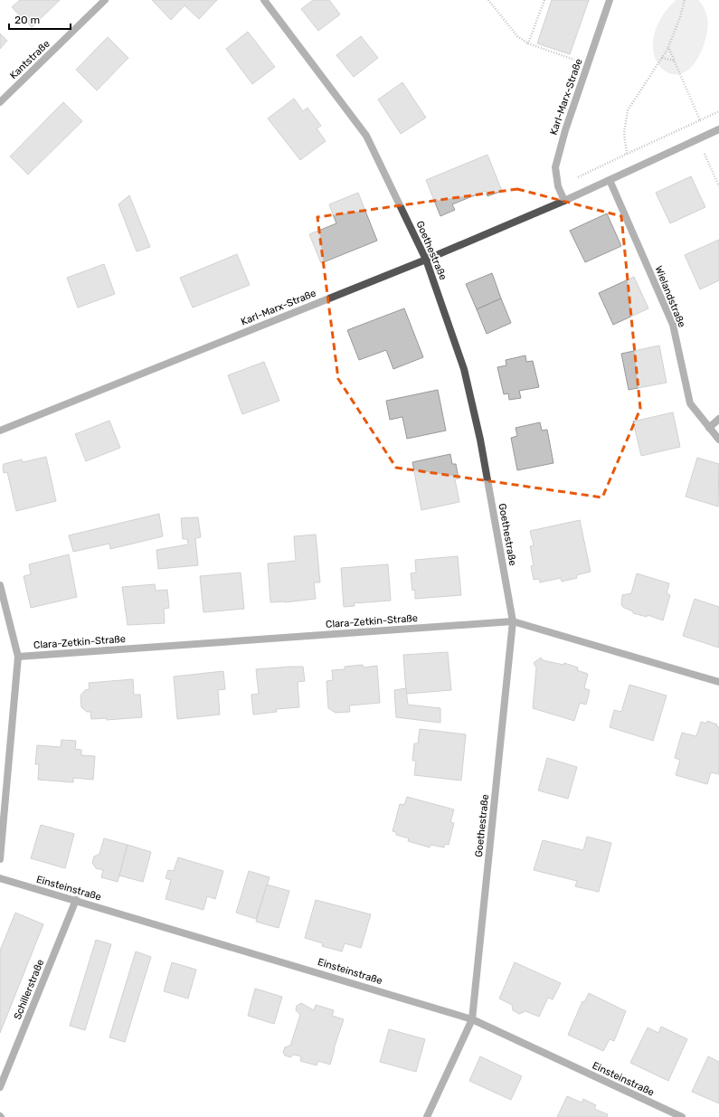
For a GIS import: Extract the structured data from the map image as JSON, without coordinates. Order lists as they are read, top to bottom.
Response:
{
  "streets": {
    "street": [
      "Kantstraße",
      "Karl-Marx-Straße",
      "Goethestraße",
      "Wielandstraße",
      "Clara-Zetkin-Straße",
      "Einsteinstraße",
      "Schillerstraße"
    ]
  },
  "crossings": [
    ["Karl-Marx-Straße", "Goethestraße"],
    ["Karl-Marx-Straße", "Wielandstraße"],
    ["Goethestraße", "Clara-Zetkin-Straße"],
    ["Goethestraße", "Einsteinstraße"],
    ["Einsteinstraße", "Schillerstraße"]
  ],
  "scale_bar": "20 m"
}
